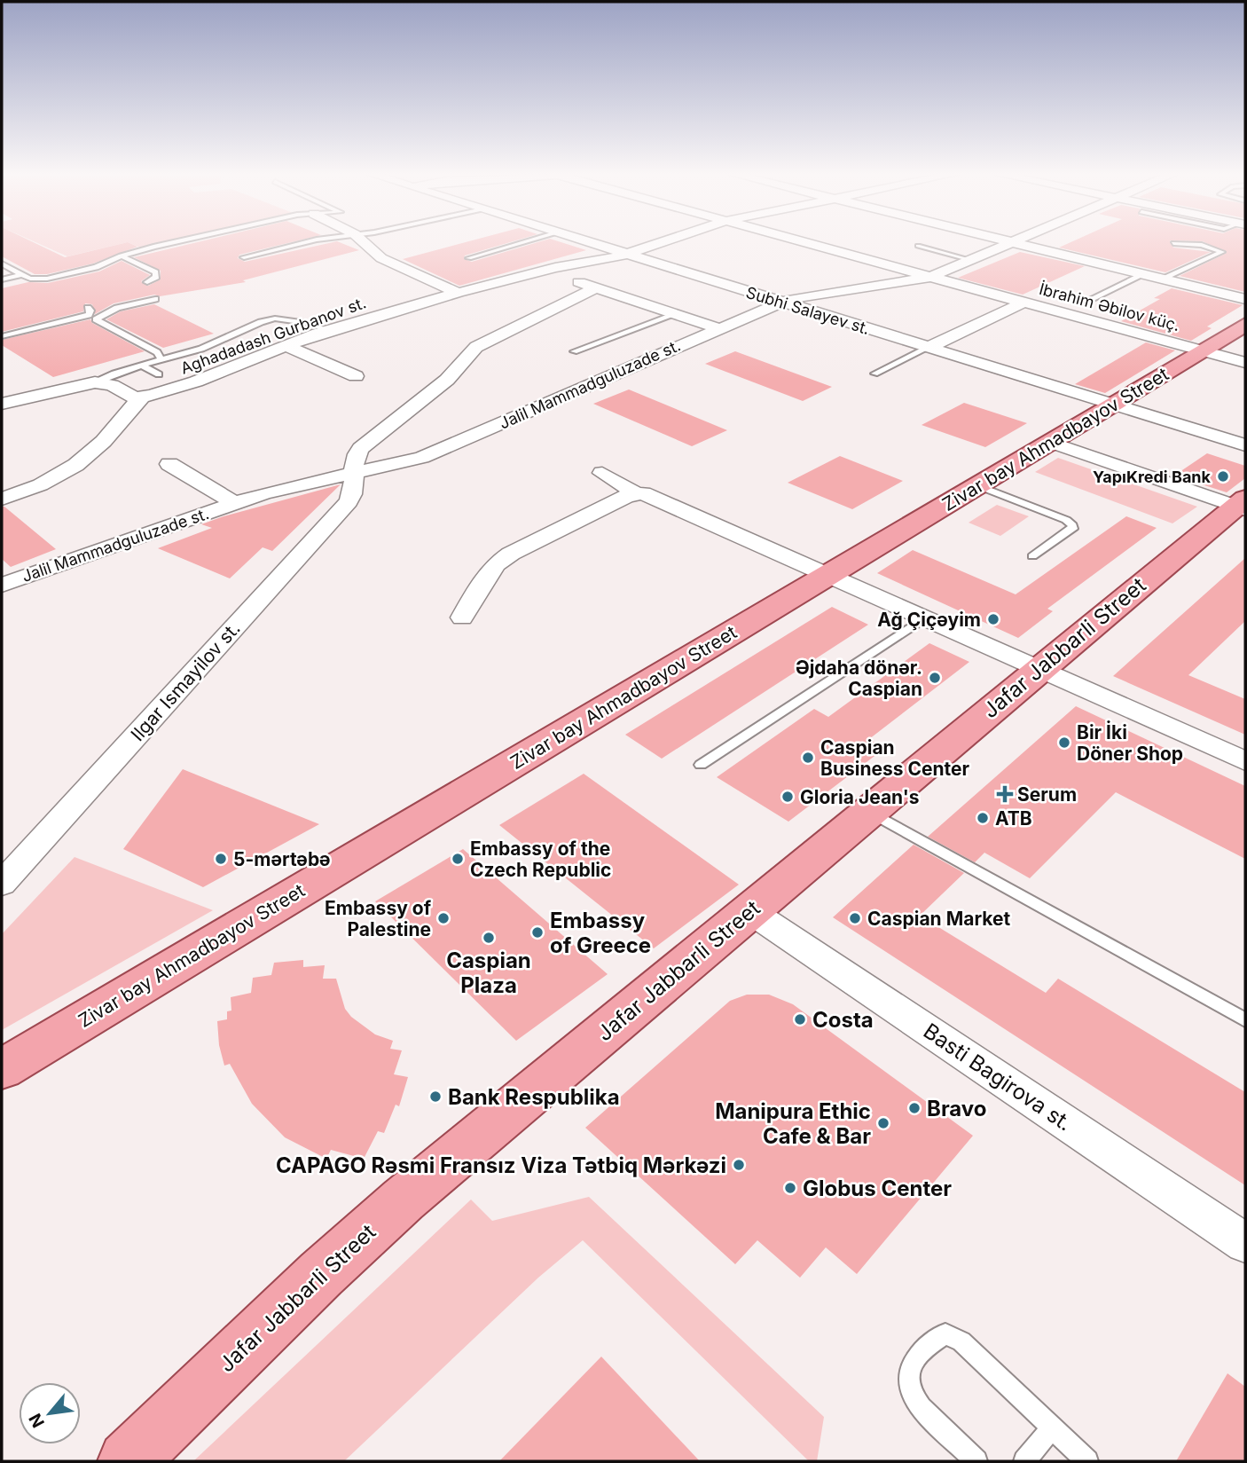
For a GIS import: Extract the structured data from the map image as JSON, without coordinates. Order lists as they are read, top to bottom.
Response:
{
  "streets": {
    "main road": ["Zivar bay Ahmadbayov Street", "Jafar Jabbarli Street"],
    "street": [
      "İbrahim Əbilov küç.",
      "Subhi Salayev st.",
      "Aghadadash Gurbanov st.",
      "Jalil Mammadguluzade st.",
      "Ilgar Ismayilov st.",
      "Basti Bagirova st."
    ]
  },
  "crossings": [
    ["İbrahim Əbilov küç.", "Jalil Mammadguluzade st."],
    ["İbrahim Əbilov küç.", "Zivar bay Ahmadbayov Street"],
    ["Subhi Salayev st.", "Aghadadash Gurbanov st."],
    ["Subhi Salayev st.", "Jalil Mammadguluzade st."],
    ["Subhi Salayev st.", "Zivar bay Ahmadbayov Street"],
    ["Jalil Mammadguluzade st.", "Ilgar Ismayilov st."],
    ["Jafar Jabbarli Street", "Basti Bagirova st."]
  ],
  "places": {
    "other": [
      "YapıKredi Bank",
      "Ağ Çiçəyim",
      "Əjdaha dönər. Caspian",
      "Bir İki Döner Shop",
      "Caspian Business Center",
      "Gloria Jean's",
      "ATB",
      "5-mərtəbə",
      "Embassy of the Czech Republic",
      "Embassy of Palestine",
      "Caspian Market",
      "Embassy of Greece",
      "Caspian Plaza",
      "Costa",
      "Bank Respublika",
      "Bravo",
      "Manipura Ethic Cafe & Bar",
      "CAPAGO Rəsmi Fransız Viza Tətbiq Mərkəzi",
      "Globus Center"
    ],
    "health": ["Serum"]
  },
  "north": "bottom left"
}
